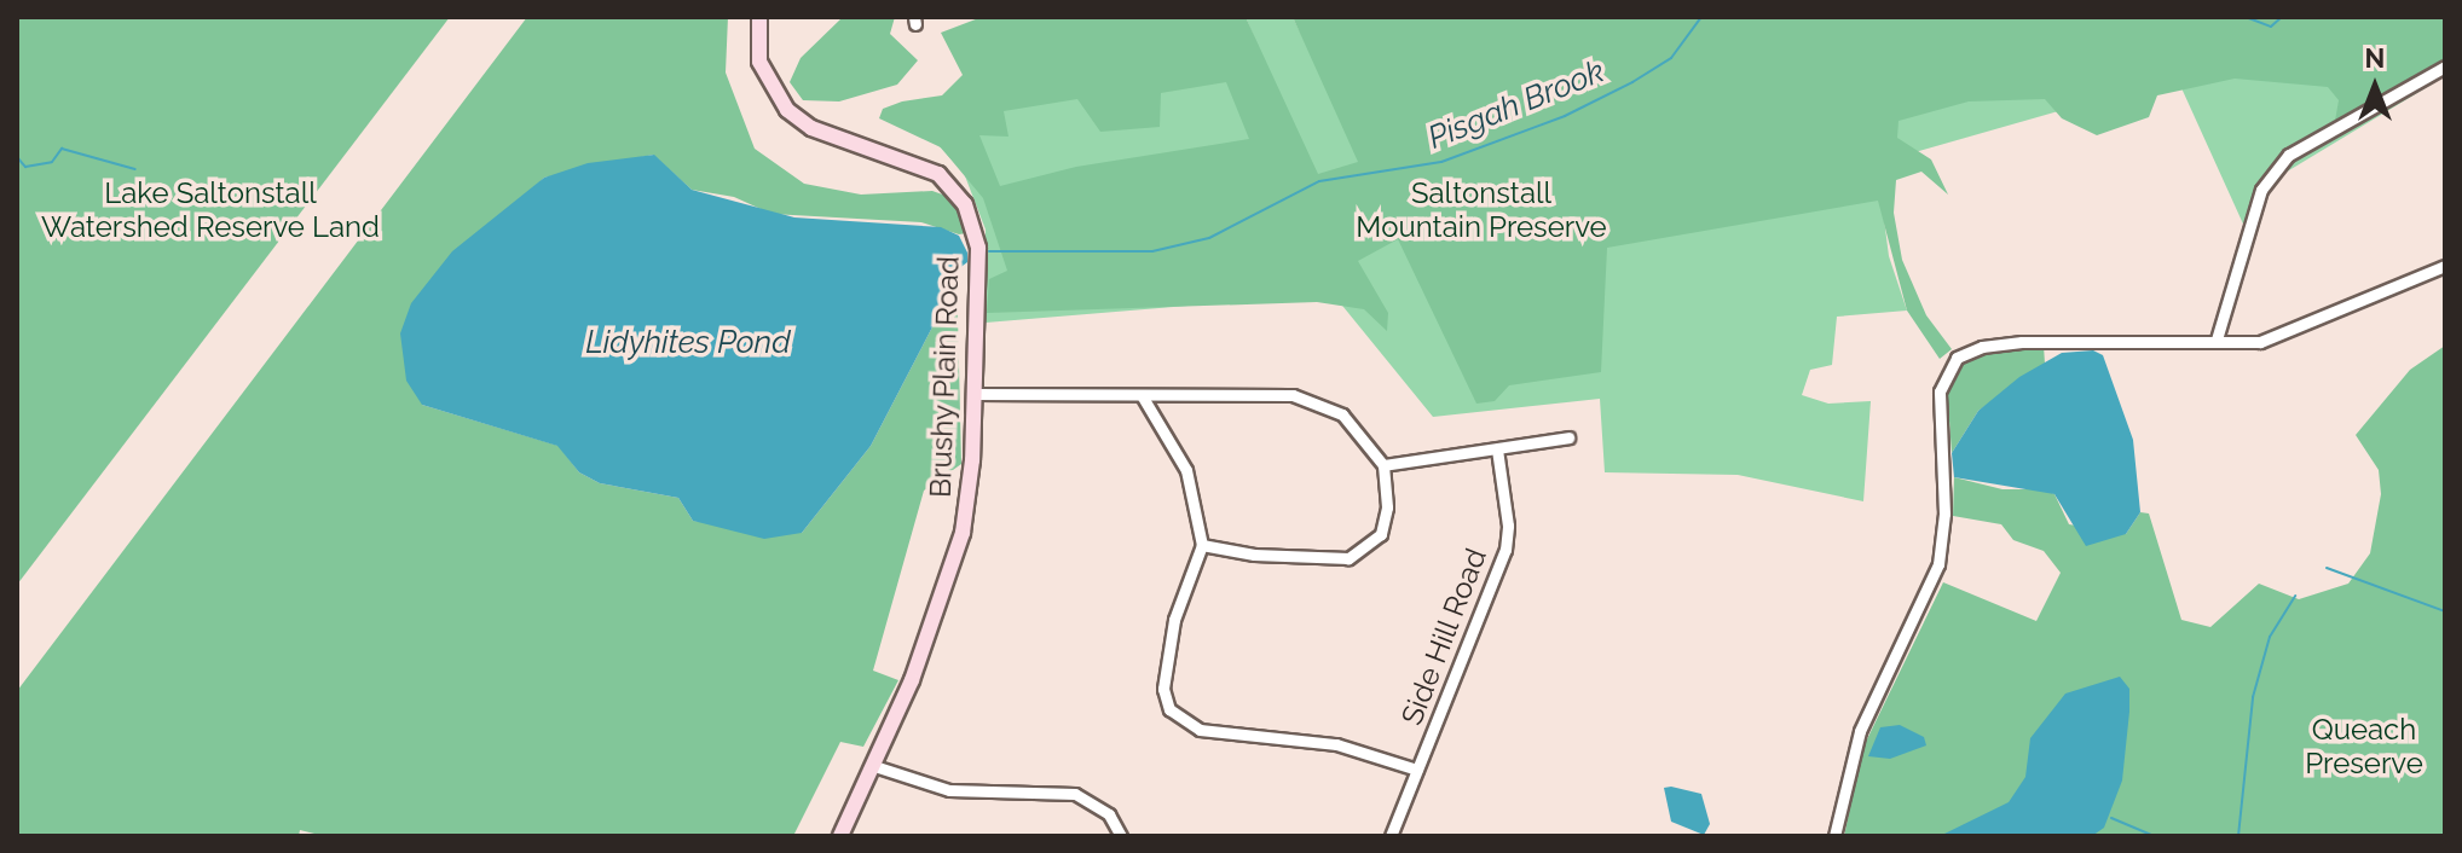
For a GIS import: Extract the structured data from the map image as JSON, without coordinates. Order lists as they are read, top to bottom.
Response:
{
  "streets": {
    "main road": ["Brushy Plain Road"],
    "street": ["Side Hill Road"]
  },
  "water": ["Pisgah Brook", "Lidyhites Pond"],
  "parks": ["Lake Saltonstall Watershed Reserve Land", "Saltonstall Mountain Preserve", "Queach Preserve"],
  "north": "top"
}
